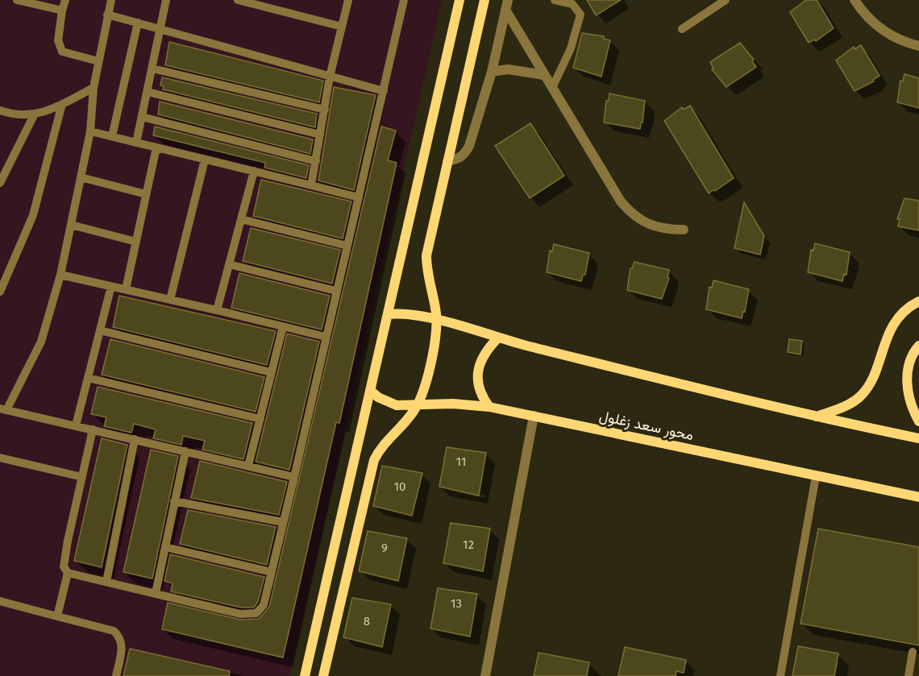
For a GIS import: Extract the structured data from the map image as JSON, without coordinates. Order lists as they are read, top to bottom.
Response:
{
  "streets": {
    "main road": ["محور سعد زغلول"]
  },
  "house_numbers": [
    "11",
    "10",
    "12",
    "9",
    "13",
    "8"
  ]
}
